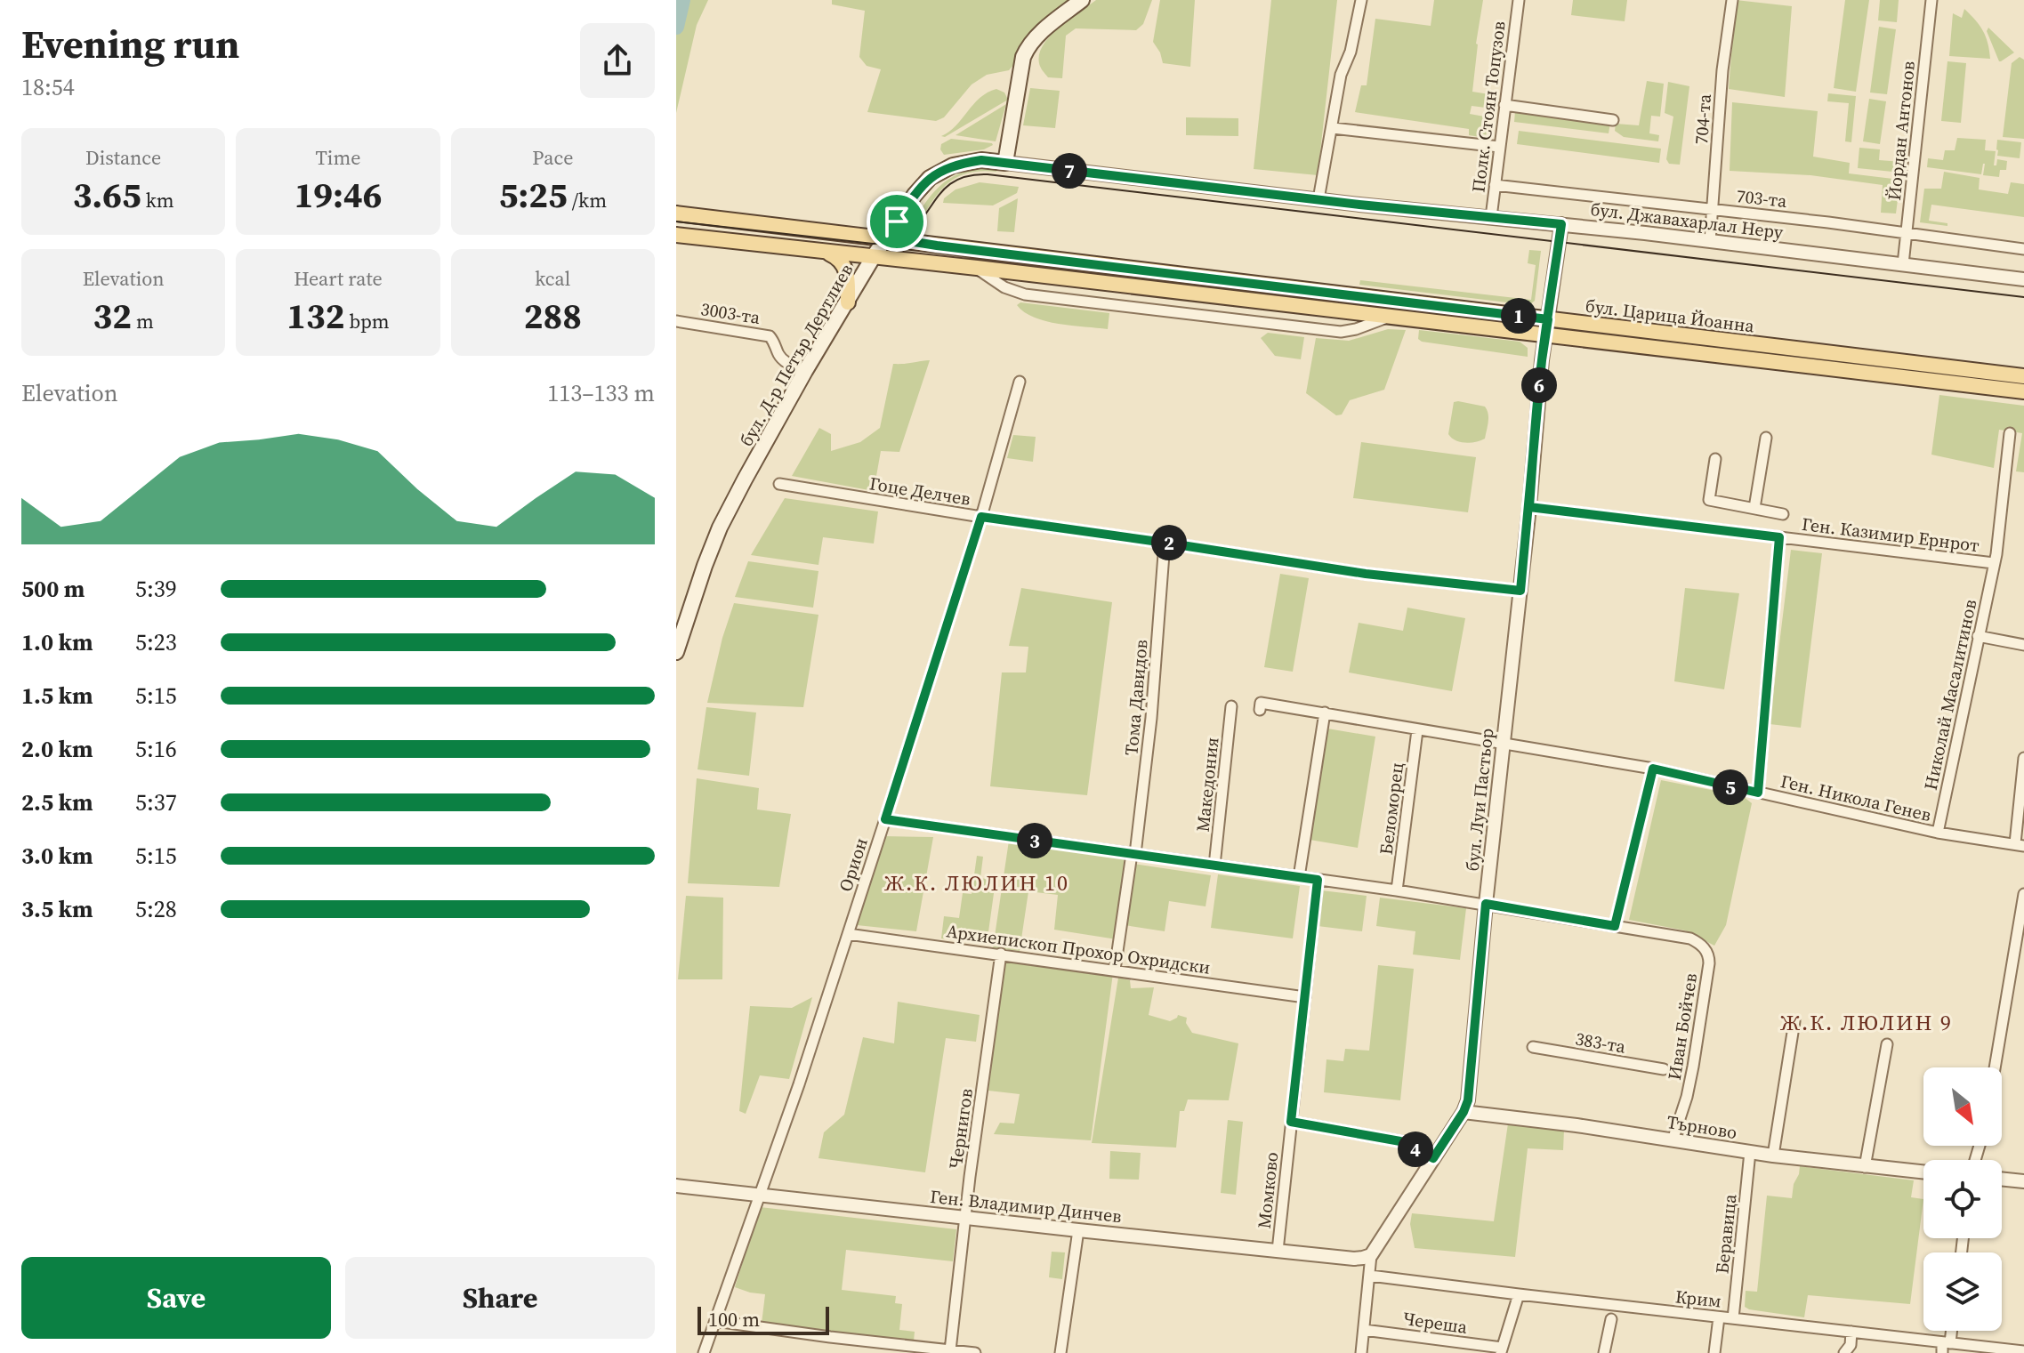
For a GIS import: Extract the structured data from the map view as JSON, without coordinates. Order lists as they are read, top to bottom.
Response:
{
  "streets": {
    "main road": ["бул. Царица Йоанна", "бул. Д-р Петър Дертлиев"],
    "street": [
      "Полк. Стоян Топузов",
      "704-та",
      "Йордан Антонов",
      "703-та",
      "бул. Джавахарлал Неру",
      "3003-та",
      "Гоце Делчев",
      "Ген. Казимир Ернрот",
      "Николай Масалитинов",
      "Тома Давидов",
      "Македония",
      "Ген. Никола Генев",
      "бул. Луи Пастьор",
      "Беломорец",
      "Орион",
      "Архиепископ Прохор Охридски",
      "Иван Бойчев",
      "383-та",
      "Търново",
      "Чернигов",
      "Момково",
      "Ген. Владимир Динчев",
      "Беравица",
      "Крим",
      "Череша"
    ]
  },
  "crossings": [
    ["Полк. Стоян Топузов", "703-та"],
    ["Полк. Стоян Топузов", "бул. Джавахарлал Неру"],
    ["704-та", "703-та"],
    ["704-та", "бул. Джавахарлал Неру"],
    ["Йордан Антонов", "703-та"],
    ["Йордан Антонов", "бул. Джавахарлал Неру"],
    ["бул. Джавахарлал Неру", "бул. Д-р Петър Дертлиев"],
    ["бул. Джавахарлал Неру", "бул. Луи Пастьор"],
    ["3003-та", "бул. Д-р Петър Дертлиев"],
    ["бул. Царица Йоанна", "бул. Д-р Петър Дертлиев"],
    ["бул. Царица Йоанна", "бул. Луи Пастьор"],
    ["Гоце Делчев", "Тома Давидов"],
    ["Гоце Делчев", "бул. Луи Пастьор"],
    ["Гоце Делчев", "Орион"],
    ["Ген. Казимир Ернрот", "Николай Масалитинов"],
    ["Ген. Казимир Ернрот", "бул. Луи Пастьор"],
    ["Николай Масалитинов", "Ген. Никола Генев"],
    ["Тома Давидов", "Архиепископ Прохор Охридски"],
    ["Ген. Никола Генев", "бул. Луи Пастьор"],
    ["Ген. Никола Генев", "Беломорец"],
    ["бул. Луи Пастьор", "Търново"],
    ["бул. Луи Пастьор", "Ген. Владимир Динчев"],
    ["Орион", "Архиепископ Прохор Охридски"],
    ["Орион", "Ген. Владимир Динчев"],
    ["Архиепископ Прохор Охридски", "Чернигов"],
    ["Архиепископ Прохор Охридски", "Момково"],
    ["Иван Бойчев", "Търново"],
    ["Търново", "Беравица"],
    ["Чернигов", "Ген. Владимир Динчев"],
    ["Момково", "Ген. Владимир Динчев"],
    ["Беравица", "Крим"]
  ],
  "districts": ["Ж.К. ЛЮЛИН 10", "Ж.К. ЛЮЛИН 9"],
  "scale_bar": "100 m",
  "north": "bottom right",
  "page": {
    "heading": ["Evening run", "18:54"],
    "stats": [
      ["Distance", "3.65 km"],
      ["Time", "19:46"],
      ["Pace", "5:25 /km"],
      ["Elevation", "32 m"],
      ["Heart rate", "132 bpm"],
      ["kcal", "288"]
    ],
    "pins": [
      "7",
      "1",
      "6",
      "2",
      "5",
      "3",
      "4"
    ],
    "chart": ["Elevation", "113–133 m"],
    "list": [
      {
        "name": "500 m",
        "note": "5:39"
      },
      {
        "name": "1.0 km",
        "note": "5:23"
      },
      {
        "name": "1.5 km",
        "note": "5:15"
      },
      {
        "name": "2.0 km",
        "note": "5:16"
      },
      {
        "name": "2.5 km",
        "note": "5:37"
      },
      {
        "name": "3.0 km",
        "note": "5:15"
      },
      {
        "name": "3.5 km",
        "note": "5:28"
      }
    ],
    "buttons": ["Save", "Share"],
    "scale": "100 m"
  }
}
